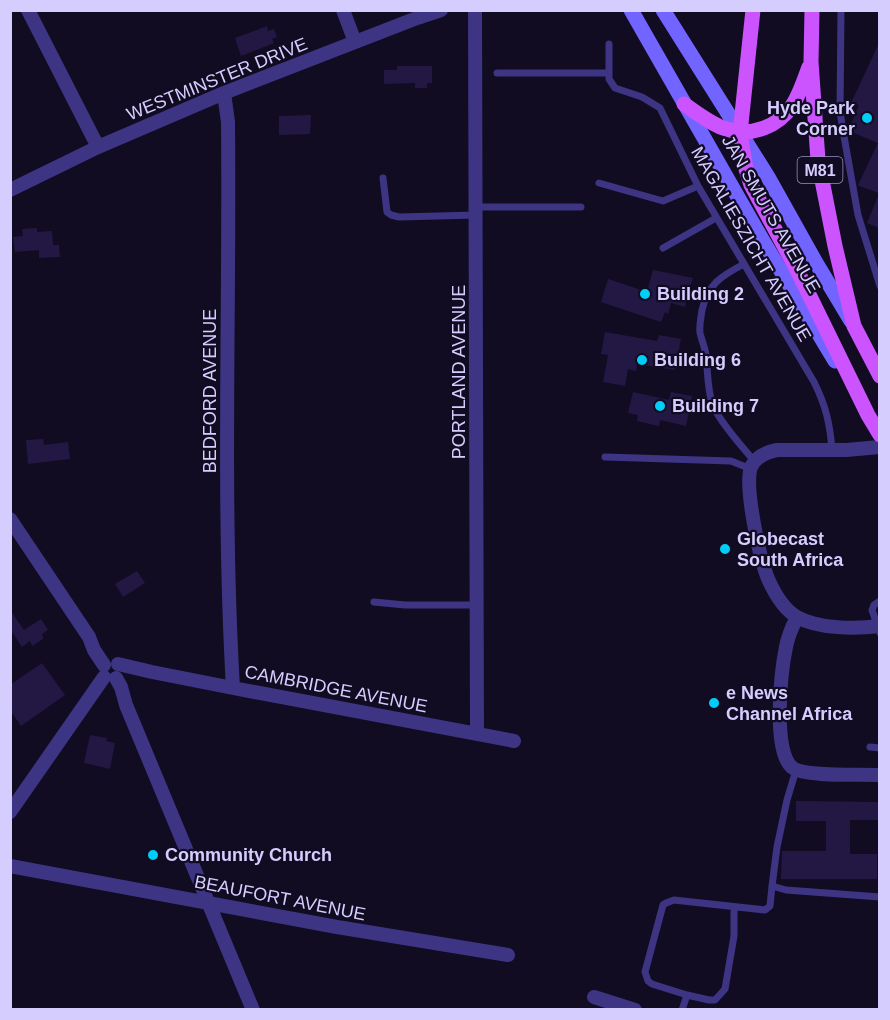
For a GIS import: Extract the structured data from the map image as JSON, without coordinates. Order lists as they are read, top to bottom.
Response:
{
  "streets": {
    "main road": ["M81", "JAN SMUTS AVENUE"],
    "street": [
      "WESTMINSTER DRIVE",
      "PORTLAND AVENUE",
      "BEDFORD AVENUE",
      "CAMBRIDGE AVENUE",
      "BEAUFORT AVENUE"
    ],
    "lane": ["MAGALIESZICHT AVENUE"]
  },
  "crossings": [
    ["WESTMINSTER DRIVE", "BEDFORD AVENUE"],
    ["M81", "JAN SMUTS AVENUE"],
    ["PORTLAND AVENUE", "CAMBRIDGE AVENUE"],
    ["BEDFORD AVENUE", "CAMBRIDGE AVENUE"]
  ],
  "places": [
    "Hyde Park Corner",
    "Building 2",
    "Building 6",
    "Building 7",
    "Globecast South Africa",
    "e News Channel Africa",
    "Community Church"
  ]
}
